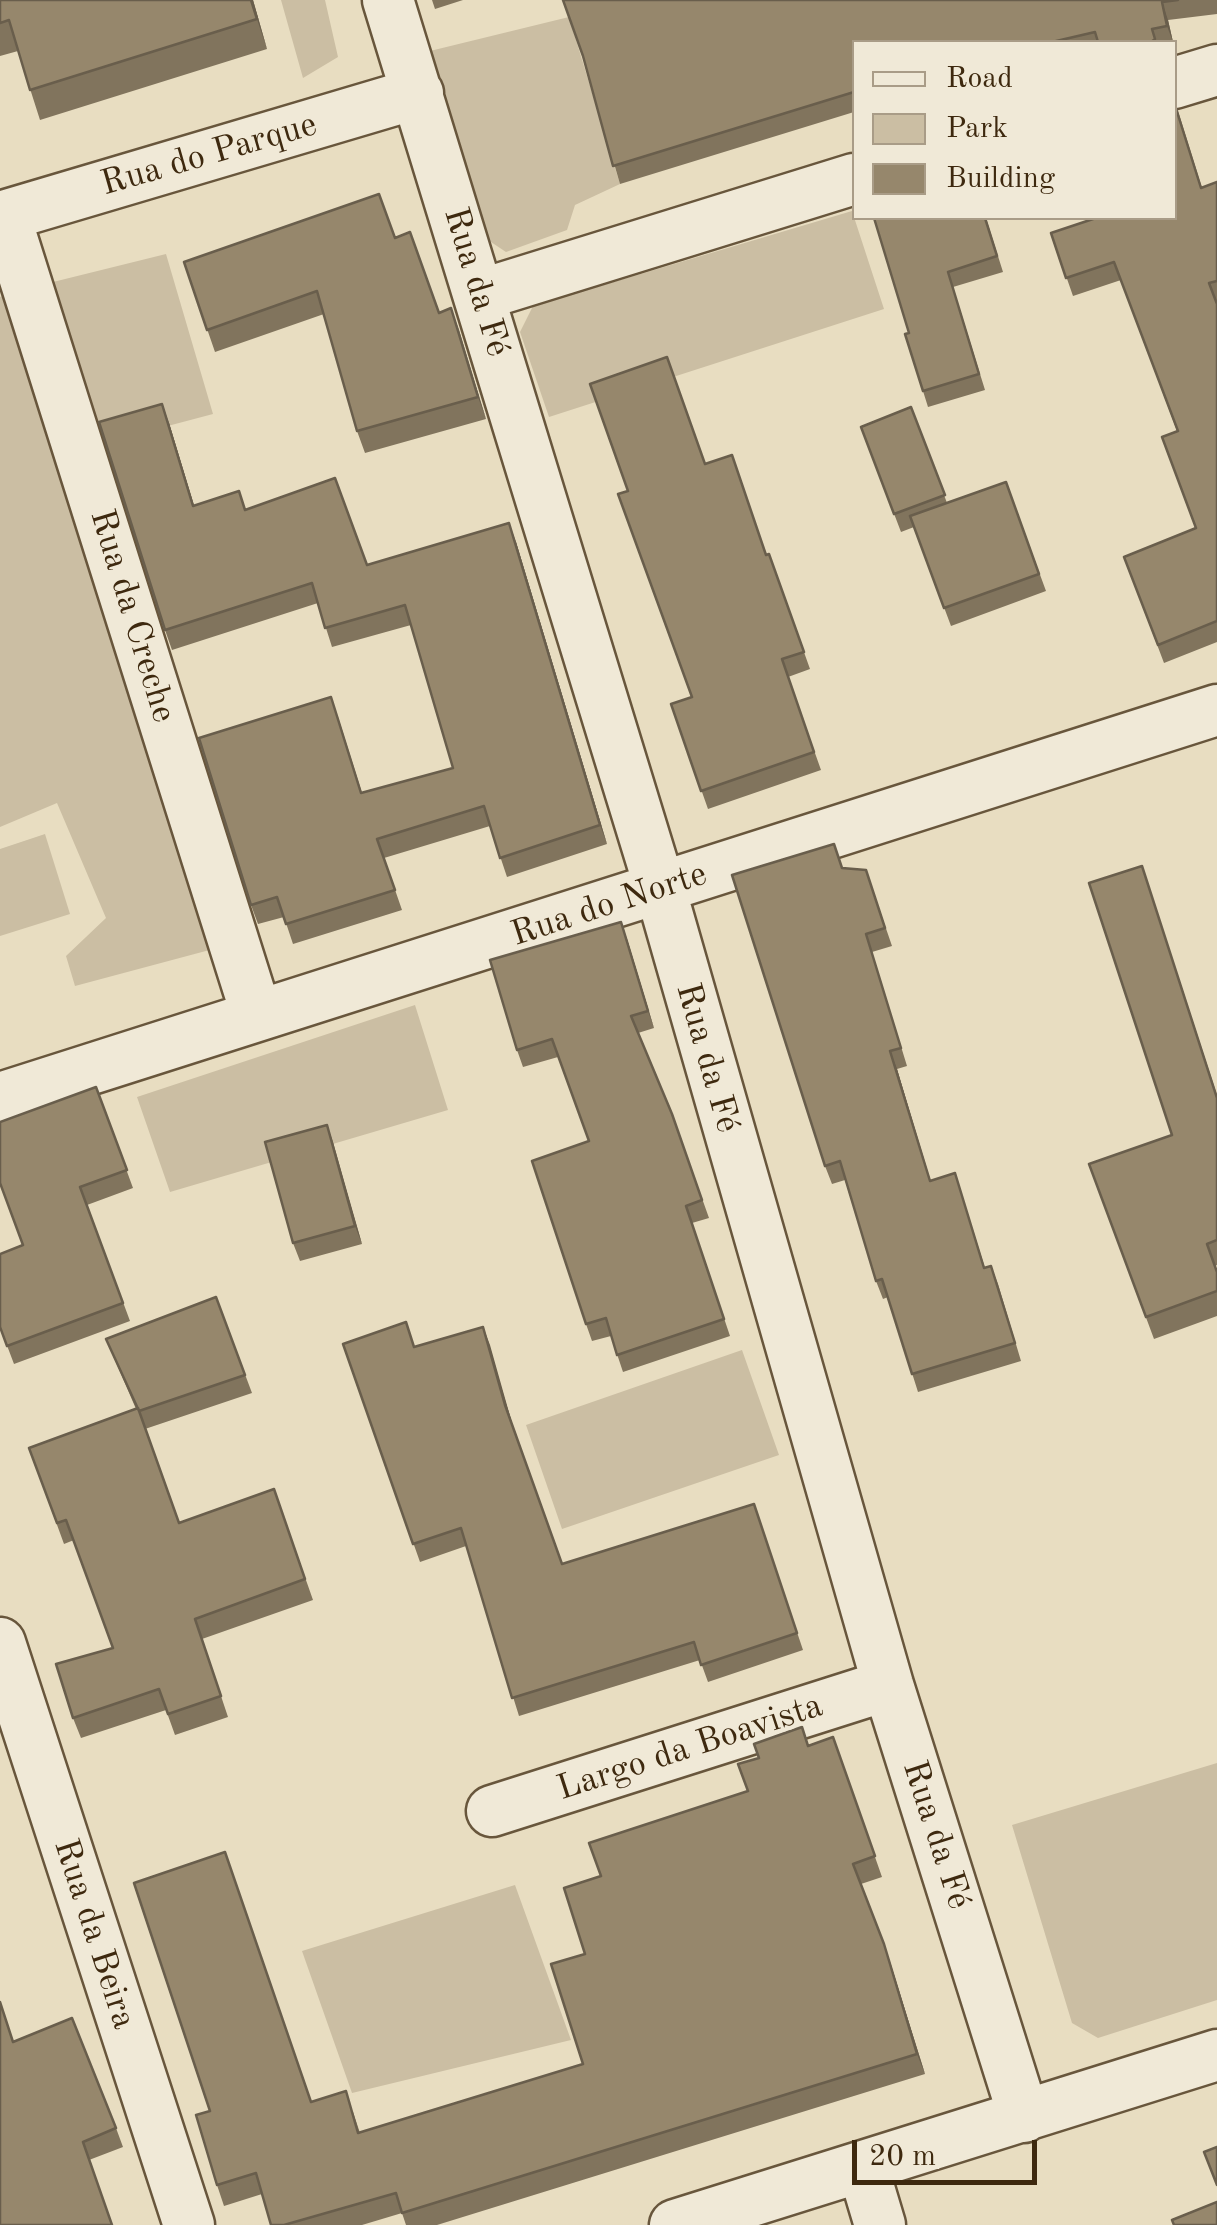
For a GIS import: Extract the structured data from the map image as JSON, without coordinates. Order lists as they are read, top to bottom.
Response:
{
  "streets": {
    "street": [
      "Rua do Parque",
      "Rua da Fé",
      "Rua da Creche",
      "Rua do Norte",
      "Largo da Boavista",
      "Rua da Beira"
    ]
  },
  "crossings": [
    ["Rua do Parque", "Rua da Fé"],
    ["Rua do Parque", "Rua da Creche"],
    ["Rua da Fé", "Rua do Norte"],
    ["Rua da Fé", "Largo da Boavista"],
    ["Rua da Creche", "Rua do Norte"]
  ],
  "legend": ["Road", "Park", "Building"],
  "scale_bar": "20 m"
}
